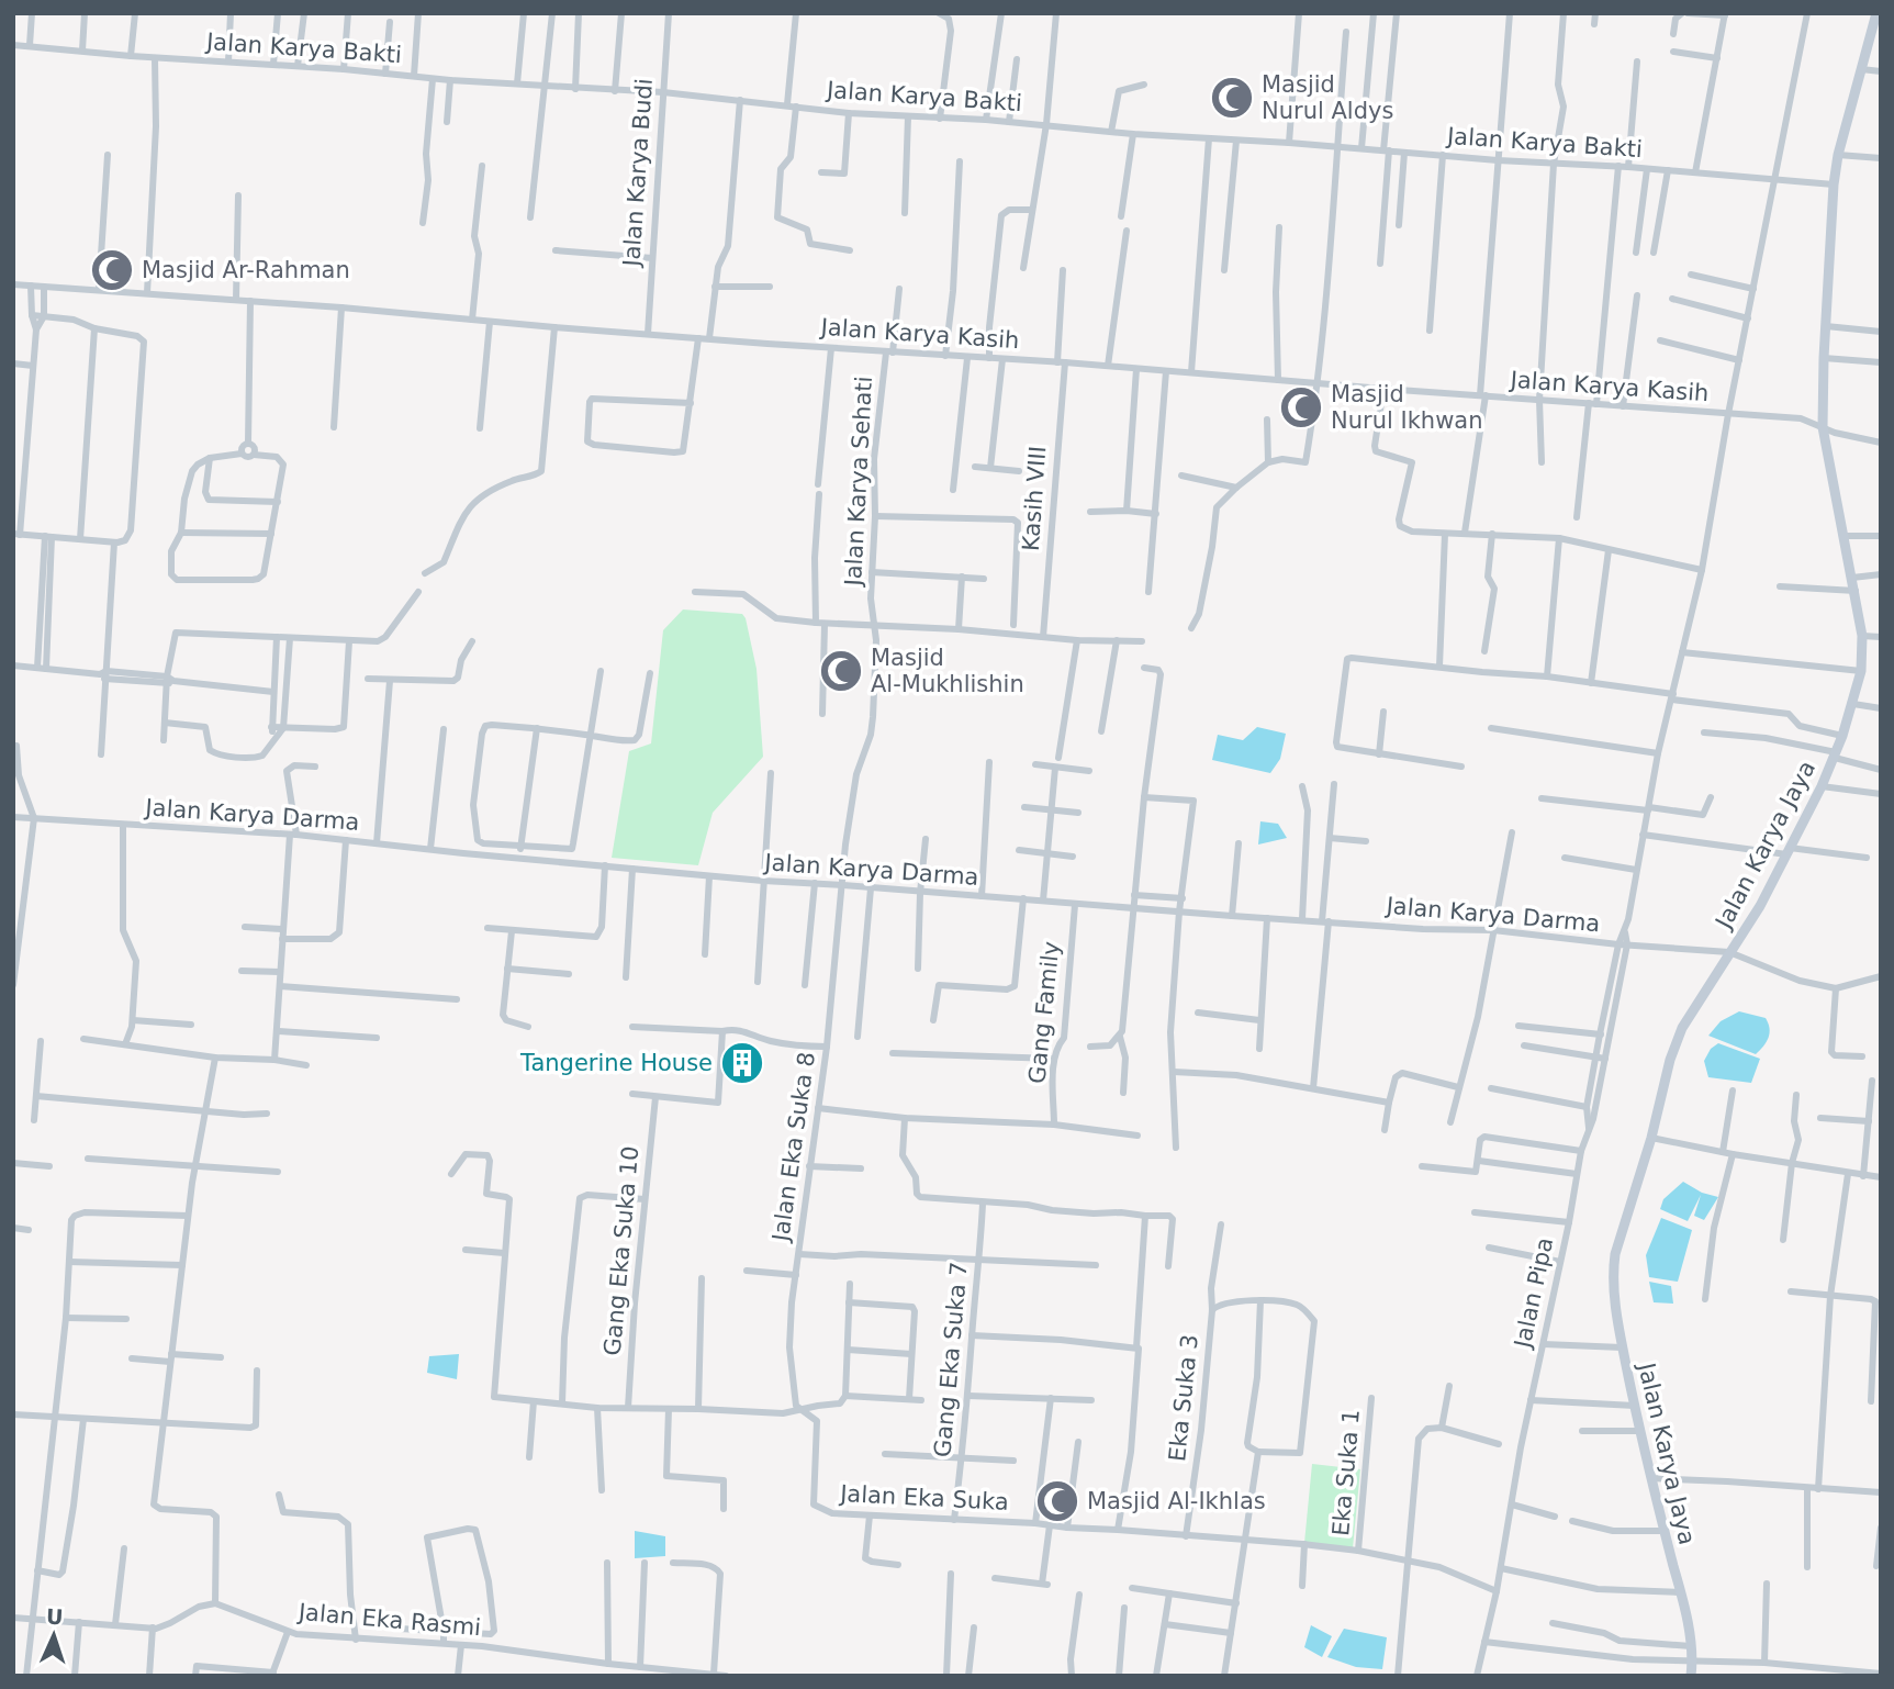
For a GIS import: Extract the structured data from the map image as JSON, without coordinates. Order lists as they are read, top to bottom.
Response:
{
  "streets": {
    "main road": ["Jalan Karya Jaya"],
    "street": [
      "Jalan Karya Bakti",
      "Jalan Karya Budi",
      "Jalan Karya Kasih",
      "Jalan Karya Sehati",
      "Kasih VIII",
      "Jalan Karya Darma",
      "Gang Family",
      "Jalan Eka Suka 8",
      "Gang Eka Suka 10",
      "Jalan Pipa",
      "Gang Eka Suka 7",
      "Eka Suka 3",
      "Eka Suka 1",
      "Jalan Eka Suka",
      "Jalan Eka Rasmi"
    ]
  },
  "crossings": [
    ["Jalan Karya Bakti", "Jalan Karya Budi"],
    ["Jalan Karya Bakti", "Jalan Karya Jaya"],
    ["Jalan Karya Budi", "Jalan Karya Kasih"],
    ["Jalan Karya Kasih", "Jalan Karya Sehati"],
    ["Jalan Karya Kasih", "Kasih VIII"],
    ["Jalan Karya Kasih", "Jalan Karya Jaya"],
    ["Jalan Karya Sehati", "Jalan Karya Darma"],
    ["Jalan Karya Sehati", "Jalan Eka Suka 8"],
    ["Jalan Karya Darma", "Jalan Karya Jaya"],
    ["Jalan Karya Darma", "Gang Family"],
    ["Jalan Karya Darma", "Jalan Eka Suka 8"],
    ["Jalan Eka Suka 8", "Jalan Eka Suka"],
    ["Jalan Pipa", "Jalan Eka Suka"],
    ["Gang Eka Suka 7", "Jalan Eka Suka"],
    ["Eka Suka 3", "Jalan Eka Suka"],
    ["Eka Suka 1", "Jalan Eka Suka"]
  ],
  "places": {
    "mosque": [
      "Masjid Nurul Aldys",
      "Masjid Ar-Rahman",
      "Masjid Nurul Ikhwan",
      "Masjid Al-Mukhlishin",
      "Masjid Al-Ikhlas"
    ],
    "building": ["Tangerine House"]
  },
  "north": "top"
}
